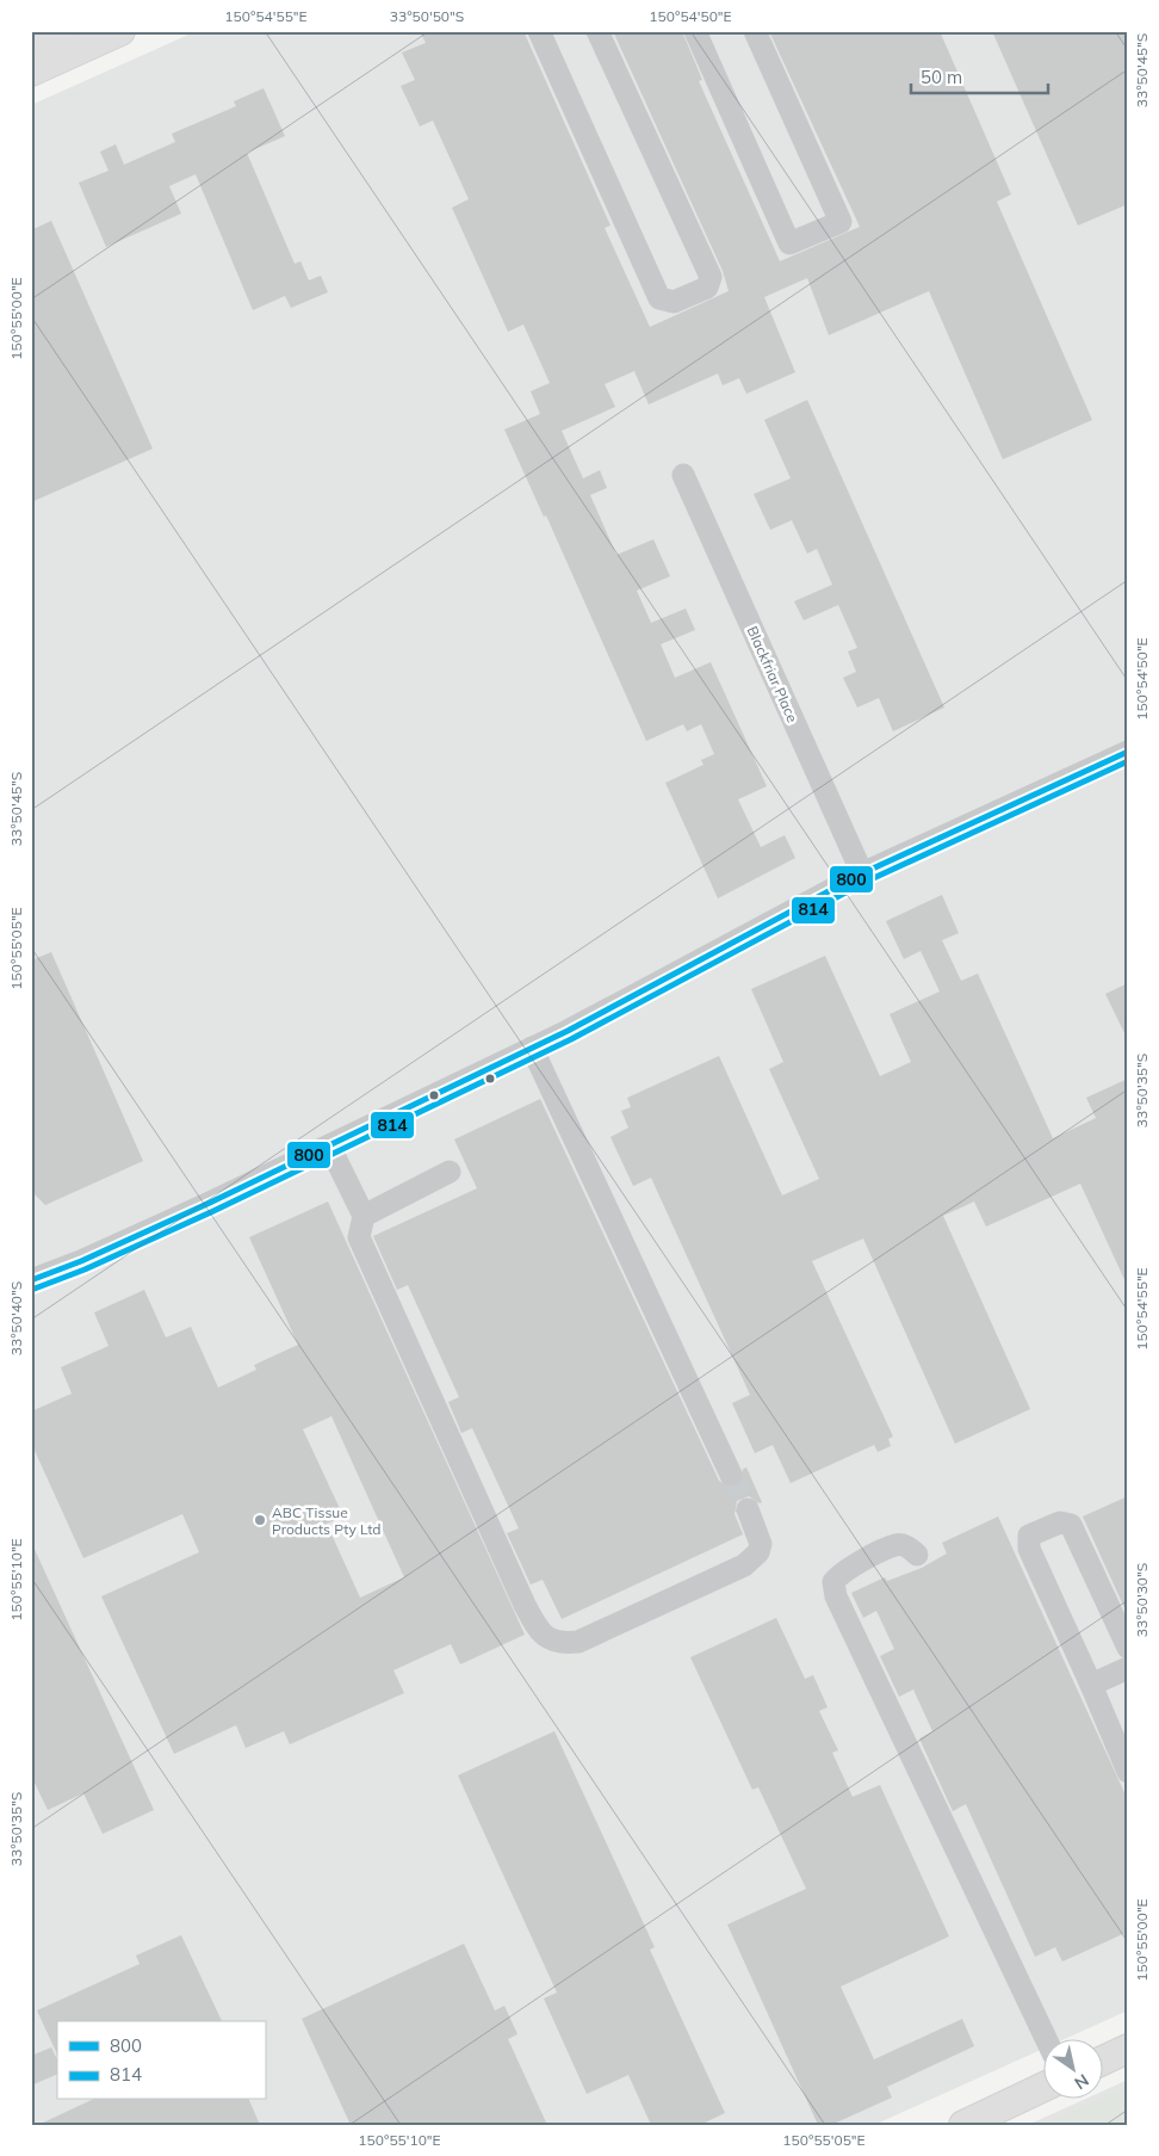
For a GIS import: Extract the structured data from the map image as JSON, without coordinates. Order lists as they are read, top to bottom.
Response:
{
  "streets": {
    "street": ["Blackfriar Place"]
  },
  "places": ["ABC Tissue Products Pty Ltd"],
  "lines": ["transit line 800", "transit line 814"],
  "legend": ["800", "814"],
  "scale_bar": "50 m",
  "north": "bottom right",
  "coordinates": [
    "150°54'55\"E",
    "33°50'50\"S",
    "150°54'50\"E",
    "33°50'45\"S",
    "150°55'00\"E",
    "150°55'05\"E",
    "33°50'35\"S",
    "33°50'40\"S",
    "150°55'10\"E",
    "33°50'30\"S"
  ]
}
